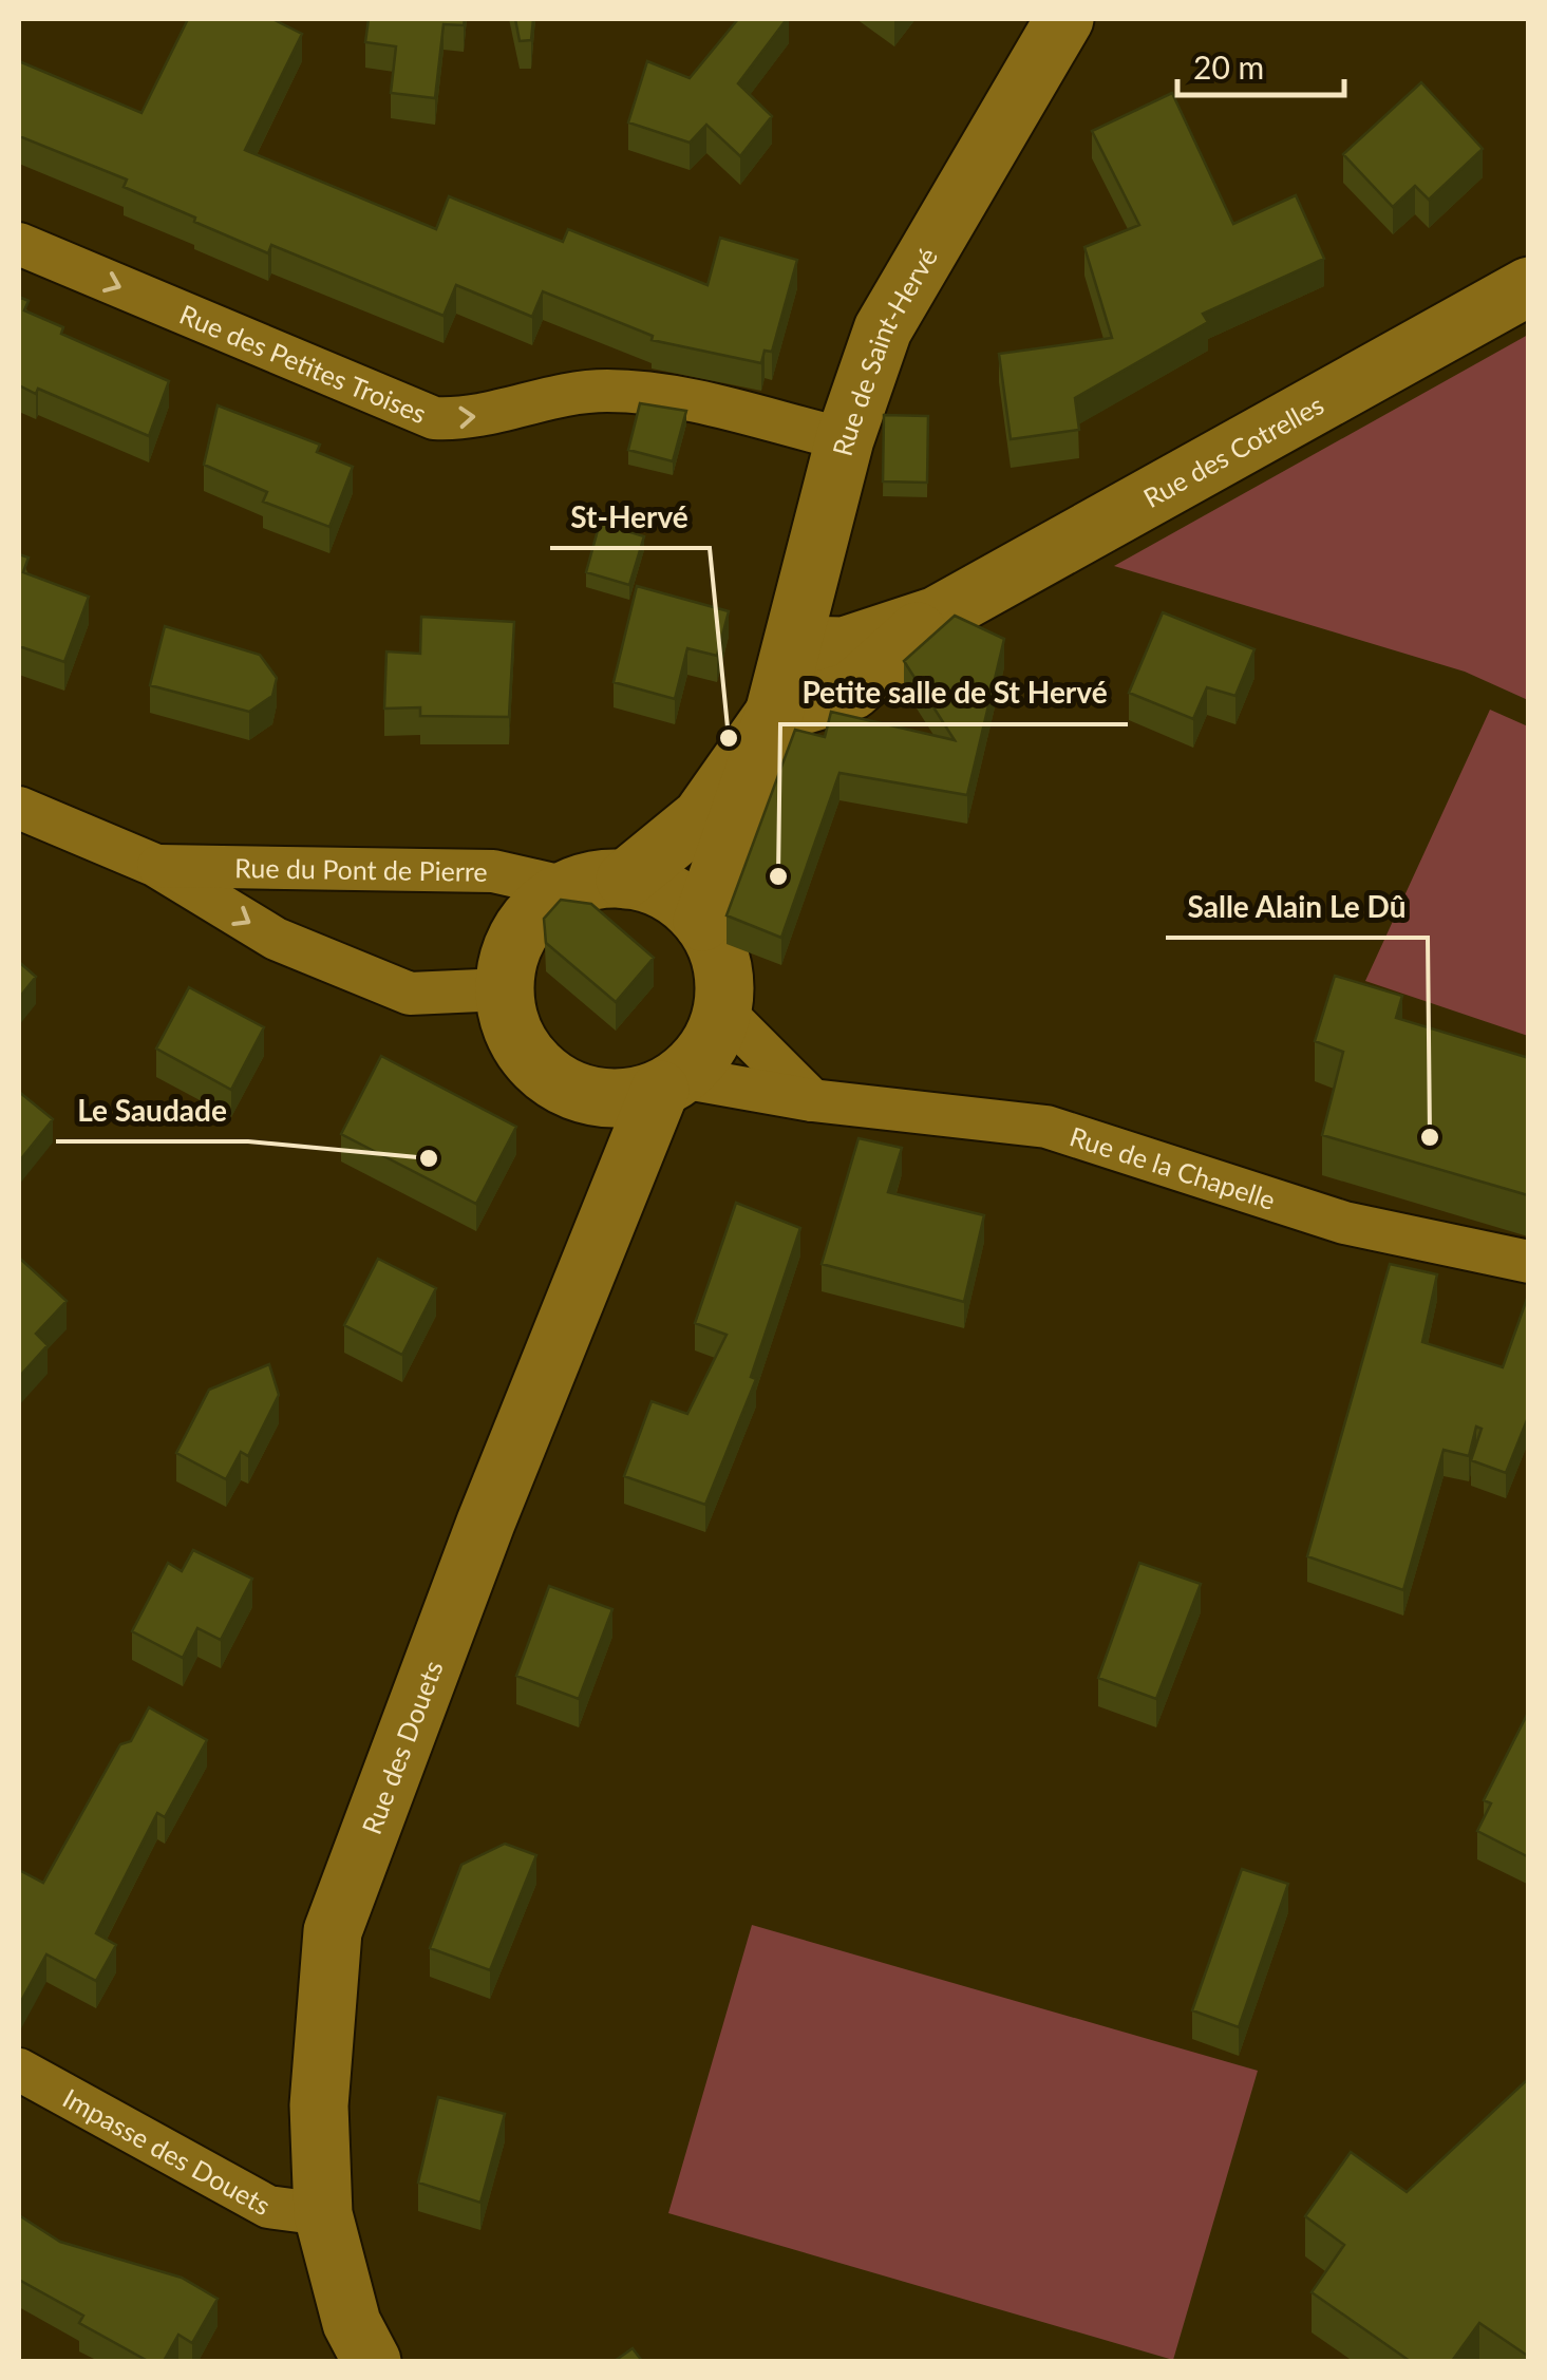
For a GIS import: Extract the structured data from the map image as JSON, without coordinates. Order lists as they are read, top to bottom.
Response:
{
  "streets": {
    "street": [
      "Rue de Saint-Hervé",
      "Rue des Petites Troises",
      "Rue des Cotrelles",
      "Rue du Pont de Pierre",
      "Rue de la Chapelle",
      "Rue des Douets",
      "Impasse des Douets"
    ]
  },
  "crossings": [
    ["Rue de Saint-Hervé", "Rue des Petites Troises"],
    ["Rue de Saint-Hervé", "Rue des Cotrelles"],
    ["Rue du Pont de Pierre", "Rue de la Chapelle"],
    ["Rue du Pont de Pierre", "Rue des Douets"],
    ["Rue de la Chapelle", "Rue des Douets"],
    ["Rue des Douets", "Impasse des Douets"]
  ],
  "one_way": ["Rue des Petites Troises"],
  "places": [
    "St-Hervé",
    "Petite salle de St Hervé",
    "Salle Alain Le Dû",
    "Le Saudade"
  ],
  "scale_bar": "20 m"
}
